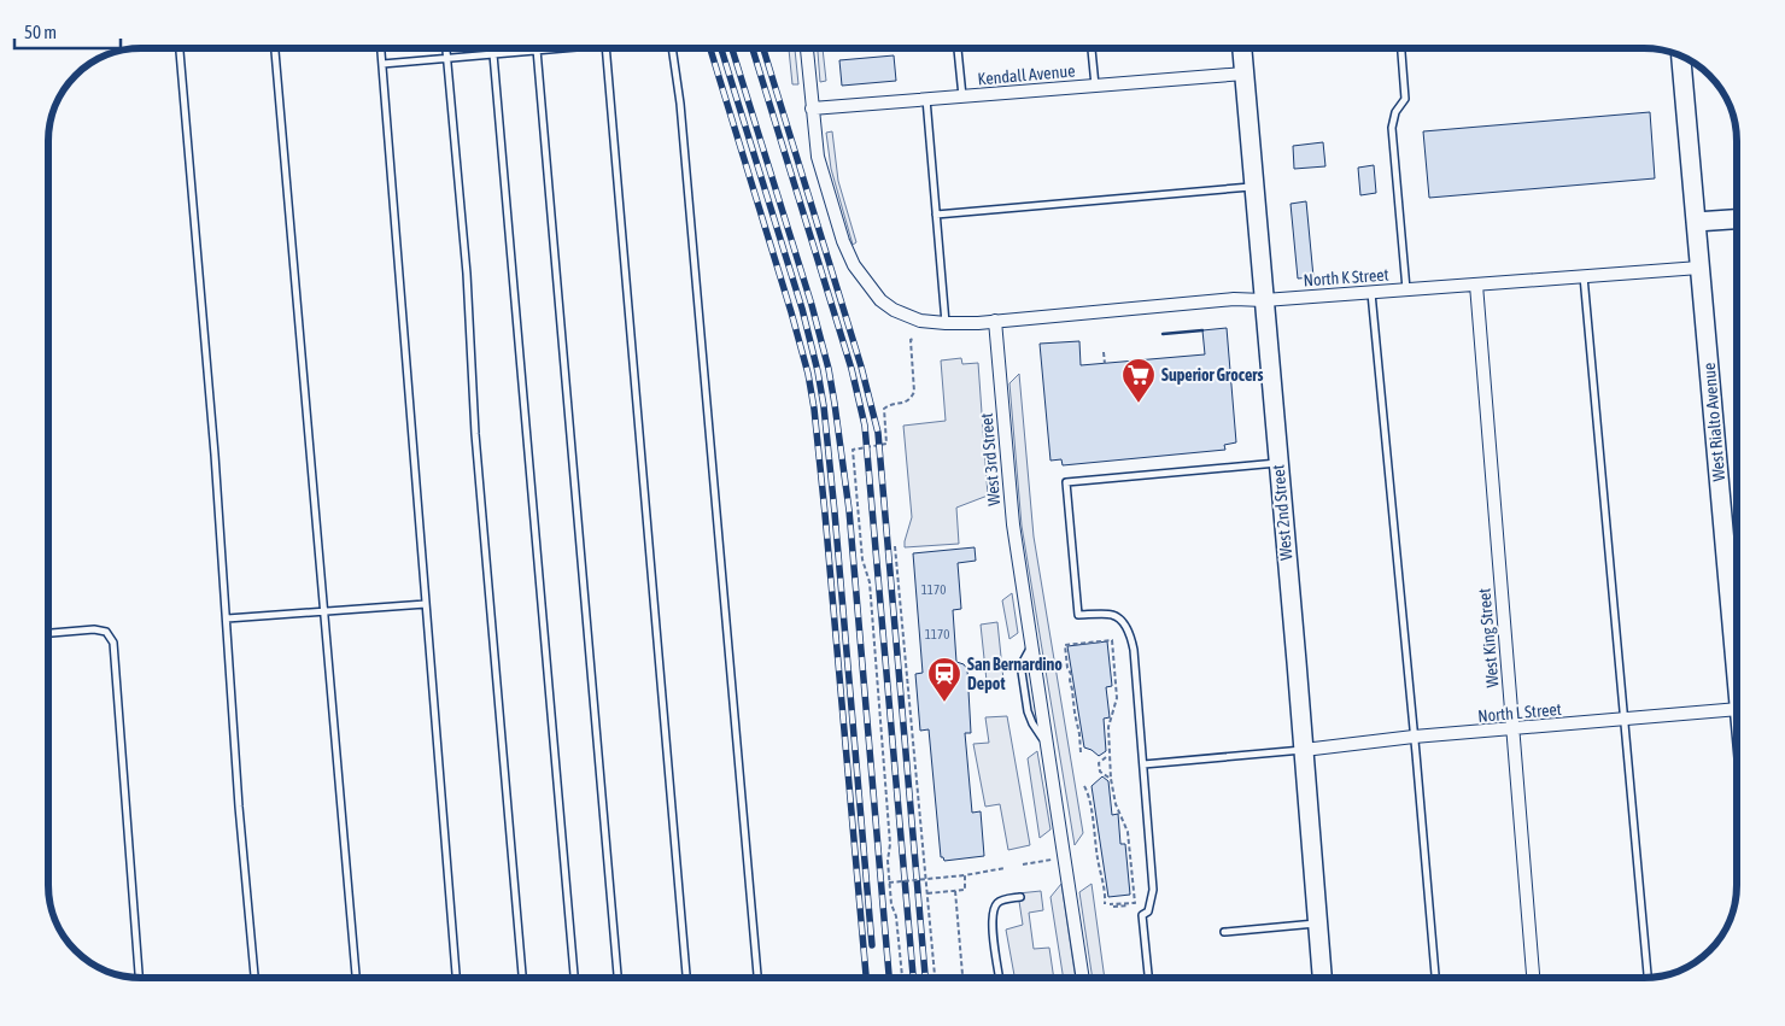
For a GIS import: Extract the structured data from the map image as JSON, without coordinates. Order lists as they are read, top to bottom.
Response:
{
  "streets": {
    "main road": ["West Rialto Avenue", "West 2nd Street"],
    "street": [
      "Kendall Avenue",
      "North K Street",
      "West 3rd Street",
      "West King Street",
      "North L Street"
    ]
  },
  "crossings": [
    ["Kendall Avenue", "West 2nd Street"],
    ["North K Street", "West Rialto Avenue"],
    ["North K Street", "West 3rd Street"],
    ["North K Street", "West 2nd Street"],
    ["North K Street", "West King Street"],
    ["West 2nd Street", "North L Street"],
    ["West King Street", "North L Street"]
  ],
  "places": {
    "supermarket": ["Superior Grocers"],
    "station": ["San Bernardino Depot"]
  },
  "house_numbers": ["1170", "1170"],
  "scale_bar": "50 m"
}
